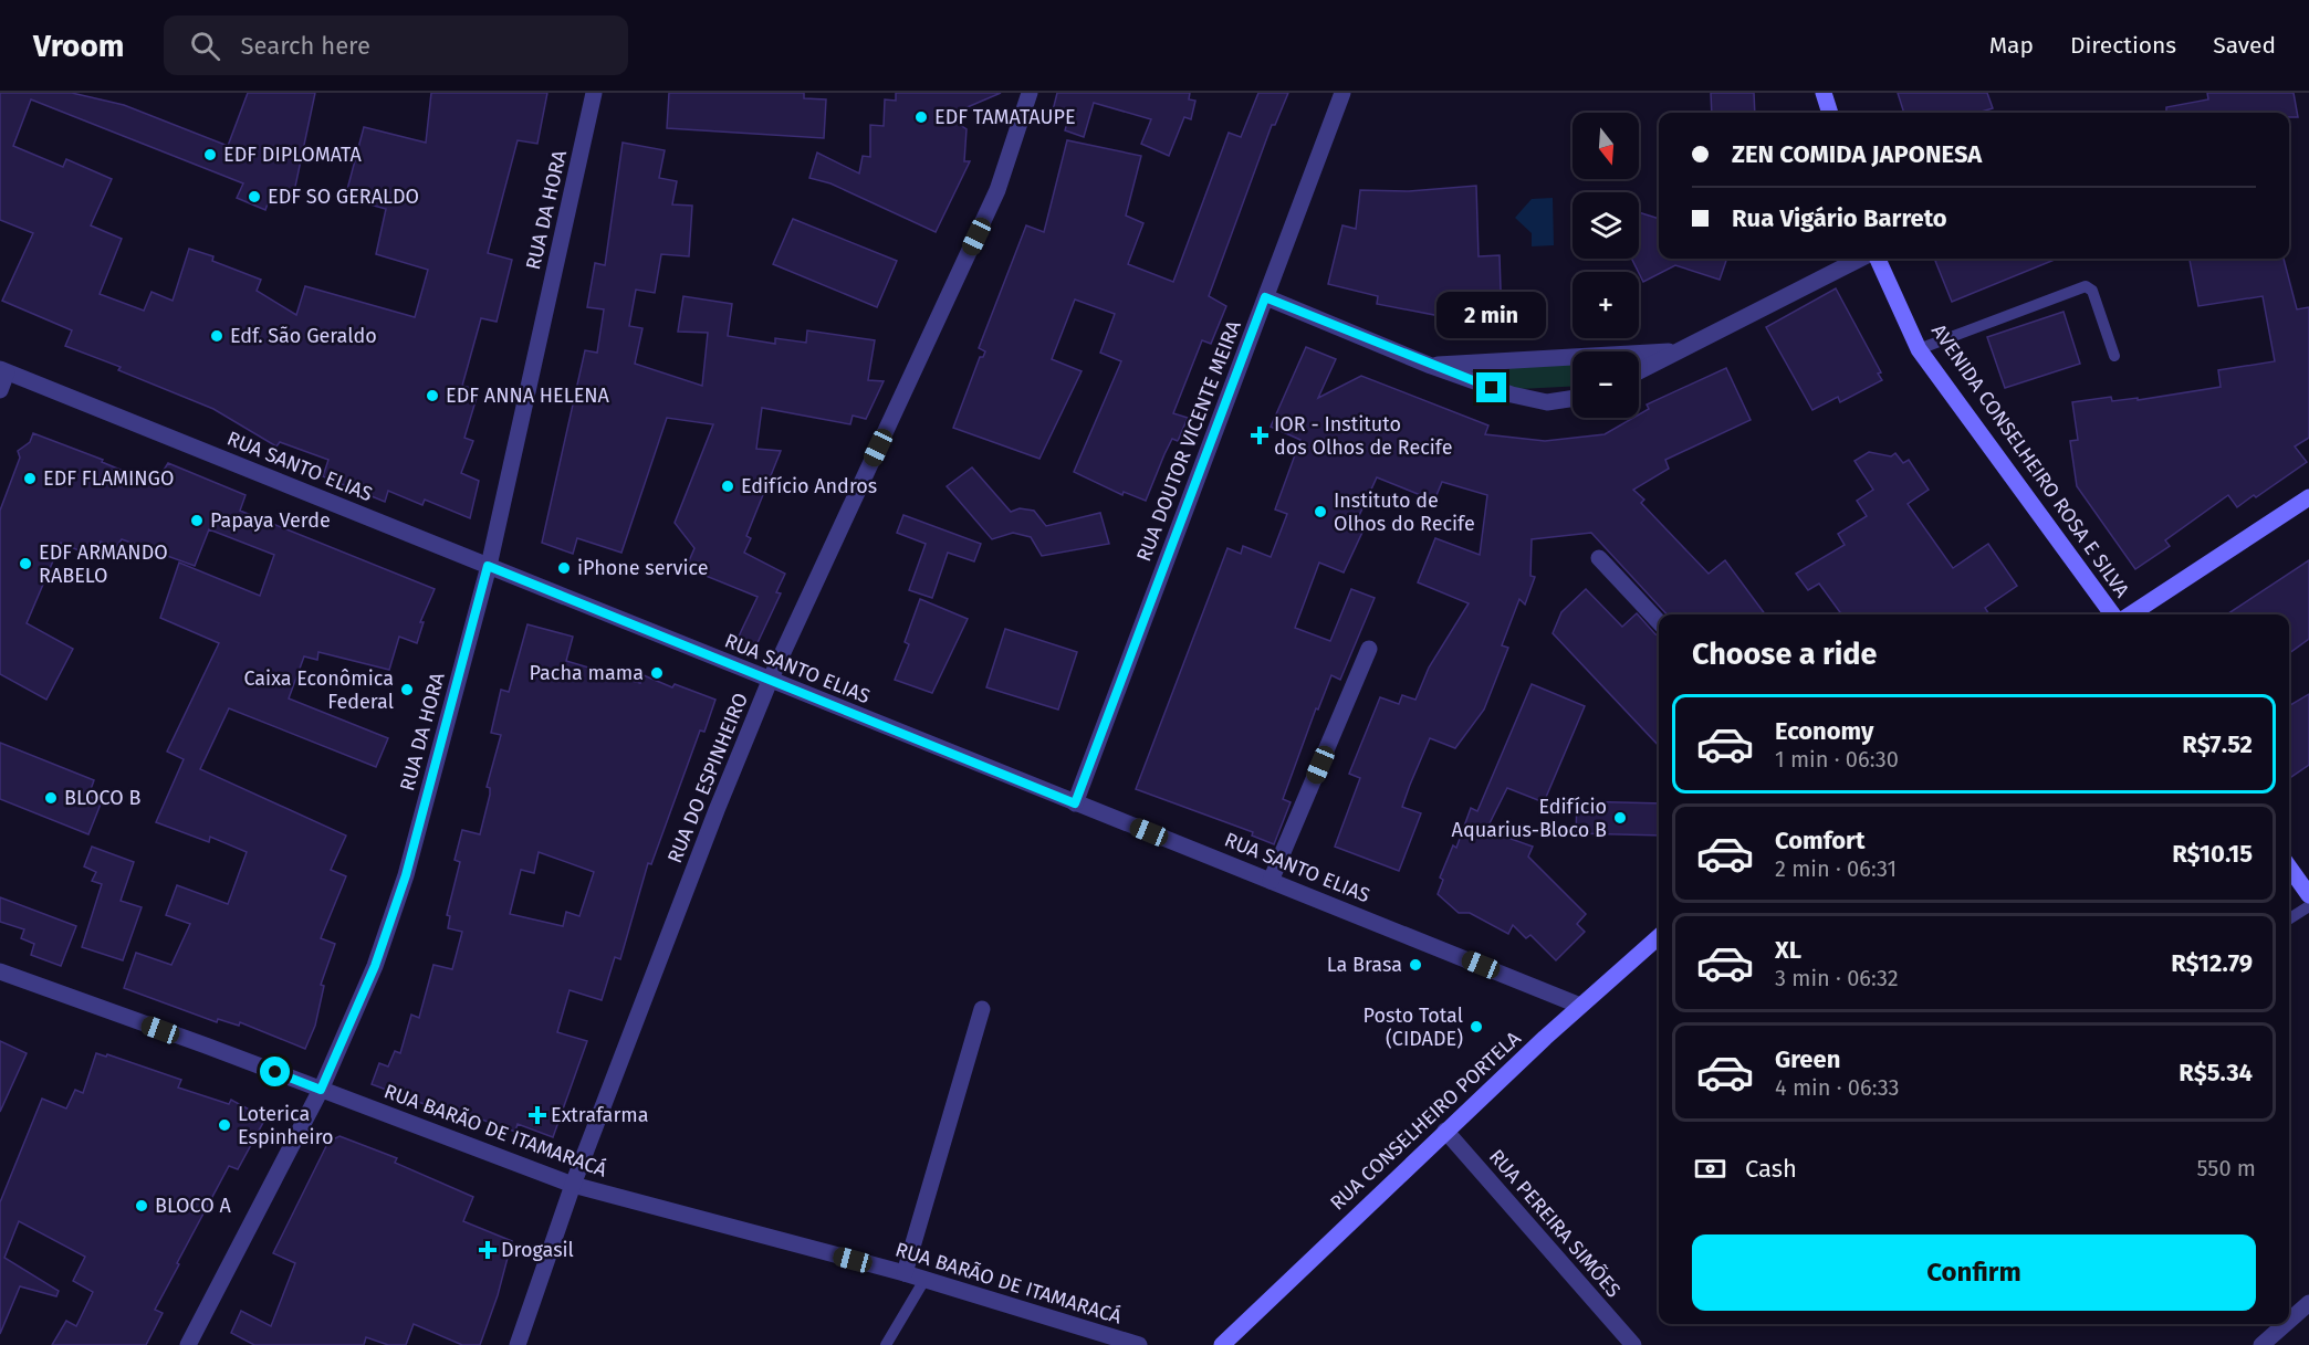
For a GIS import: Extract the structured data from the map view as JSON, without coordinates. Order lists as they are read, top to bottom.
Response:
{
  "streets": {
    "main road": ["AVENIDA CONSELHEIRO ROSA E SILVA", "RUA CONSELHEIRO PORTELA"],
    "street": [
      "RUA DA HORA",
      "RUA DOUTOR VICENTE MEIRA",
      "RUA SANTO ELIAS",
      "RUA DO ESPINHEIRO",
      "RUA BARÃO DE ITAMARACÁ",
      "RUA PEREIRA SIMÕES"
    ]
  },
  "crossings": [
    ["RUA DA HORA", "RUA SANTO ELIAS"],
    ["RUA DA HORA", "RUA BARÃO DE ITAMARACÁ"],
    ["RUA DOUTOR VICENTE MEIRA", "RUA SANTO ELIAS"],
    ["RUA SANTO ELIAS", "RUA DO ESPINHEIRO"],
    ["RUA SANTO ELIAS", "RUA CONSELHEIRO PORTELA"],
    ["RUA DO ESPINHEIRO", "RUA BARÃO DE ITAMARACÁ"],
    ["RUA CONSELHEIRO PORTELA", "RUA PEREIRA SIMÕES"]
  ],
  "places": {
    "other": [
      "EDF TAMATAUPE",
      "EDF DIPLOMATA",
      "EDF SO GERALDO",
      "Edf. São Geraldo",
      "EDF ANNA HELENA",
      "EDF FLAMINGO",
      "Edifício Andros",
      "Instituto de Olhos do Recife",
      "Papaya Verde",
      "EDF ARMANDO RABELO",
      "iPhone service",
      "Pacha mama",
      "Caixa Econômica Federal",
      "BLOCO B",
      "Edifício Aquarius-Bloco B",
      "La Brasa",
      "Posto Total (CIDADE)",
      "Loterica Espinheiro",
      "BLOCO A"
    ],
    "health": ["IOR - Instituto dos Olhos de Recife", "Extrafarma", "Drogasil"]
  },
  "north": "bottom",
  "page": {
    "header": "Vroom",
    "search": "Search here",
    "nav": ["Map", "Directions", "Saved"],
    "map_buttons": ["+", "−"],
    "banner": ["ZEN COMIDA JAPONESA", "Rua Vigário Barreto"],
    "bubble": "2 min",
    "heading": "Choose a ride",
    "list": [
      {
        "name": "Economy",
        "note": "1 min · 06:30",
        "value": "R$7.52"
      },
      {
        "name": "Comfort",
        "note": "2 min · 06:31",
        "value": "R$10.15"
      },
      {
        "name": "XL",
        "note": "3 min · 06:32",
        "value": "R$12.79"
      },
      {
        "name": "Green",
        "note": "4 min · 06:33",
        "value": "R$5.34"
      }
    ],
    "pay": ["Cash", "550 m"],
    "buttons": "Confirm"
  }
}
